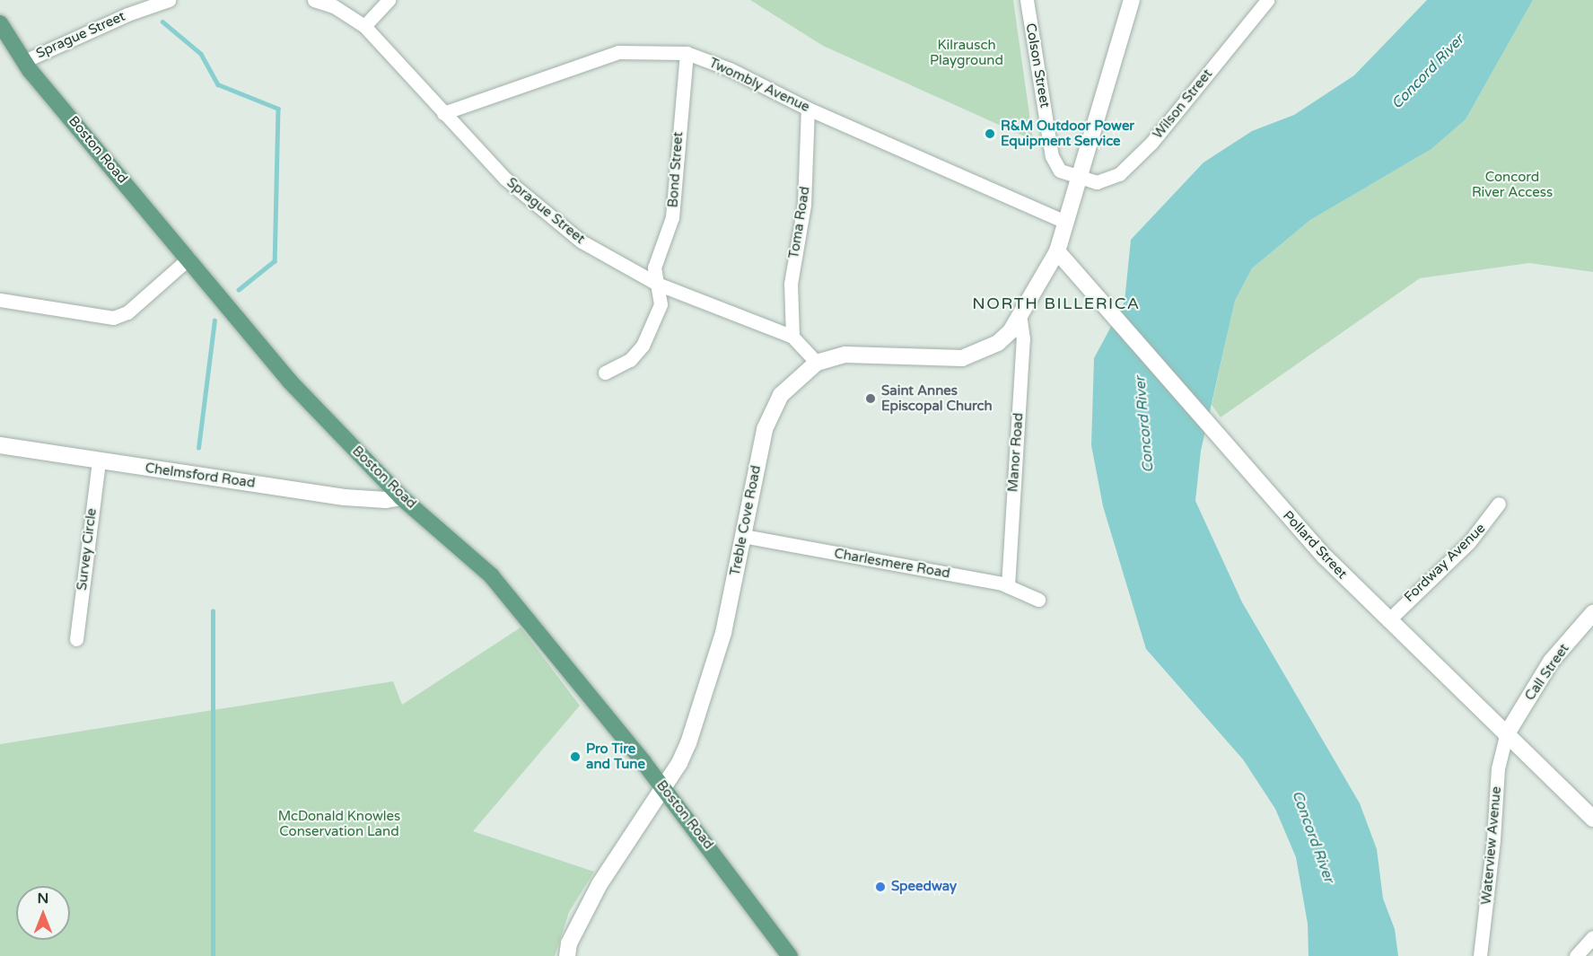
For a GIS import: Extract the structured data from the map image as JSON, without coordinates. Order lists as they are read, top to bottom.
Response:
{
  "streets": {
    "main road": ["Boston Road"],
    "street": [
      "Sprague Street",
      "Colson Street",
      "Twombly Avenue",
      "Wilson Street",
      "Bond Street",
      "Toma Road",
      "Manor Road",
      "Chelmsford Road",
      "Treble Cove Road",
      "Pollard Street",
      "Survey Circle",
      "Fordway Avenue",
      "Charlesmere Road",
      "Call Street",
      "Waterview Avenue"
    ]
  },
  "crossings": [
    ["Sprague Street", "Twombly Avenue"],
    ["Sprague Street", "Boston Road"],
    ["Sprague Street", "Bond Street"],
    ["Sprague Street", "Toma Road"],
    ["Sprague Street", "Treble Cove Road"],
    ["Colson Street", "Wilson Street"],
    ["Twombly Avenue", "Bond Street"],
    ["Twombly Avenue", "Toma Road"],
    ["Boston Road", "Chelmsford Road"],
    ["Boston Road", "Treble Cove Road"],
    ["Manor Road", "Treble Cove Road"],
    ["Manor Road", "Charlesmere Road"],
    ["Chelmsford Road", "Survey Circle"],
    ["Treble Cove Road", "Pollard Street"],
    ["Treble Cove Road", "Charlesmere Road"],
    ["Pollard Street", "Fordway Avenue"],
    ["Pollard Street", "Call Street"],
    ["Pollard Street", "Waterview Avenue"],
    ["Call Street", "Waterview Avenue"]
  ],
  "districts": ["NORTH BILLERICA"],
  "water": ["Concord River"],
  "parks": ["Kilrausch Playground", "Concord River Access", "McDonald Knowles Conservation Land"],
  "places": [
    "R&M Outdoor Power Equipment Service",
    "Saint Annes Episcopal Church",
    "Pro Tire and Tune",
    "Speedway"
  ],
  "north": "top"
}
